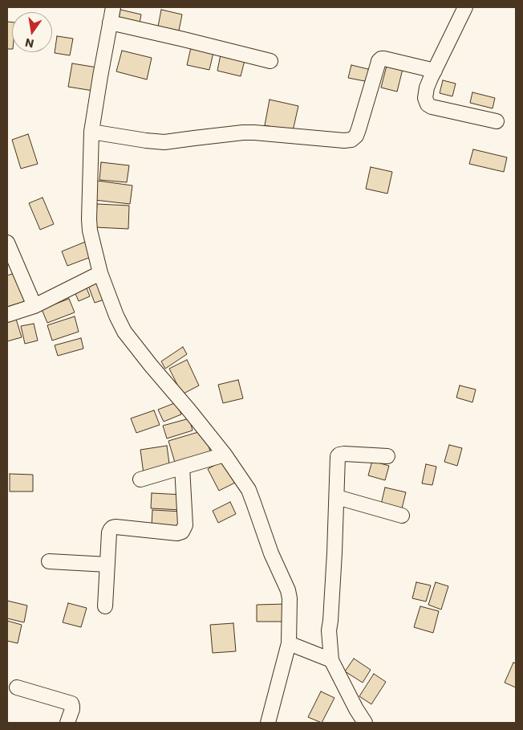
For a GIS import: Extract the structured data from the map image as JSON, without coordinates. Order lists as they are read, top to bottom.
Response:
{
  "north": "bottom"
}
